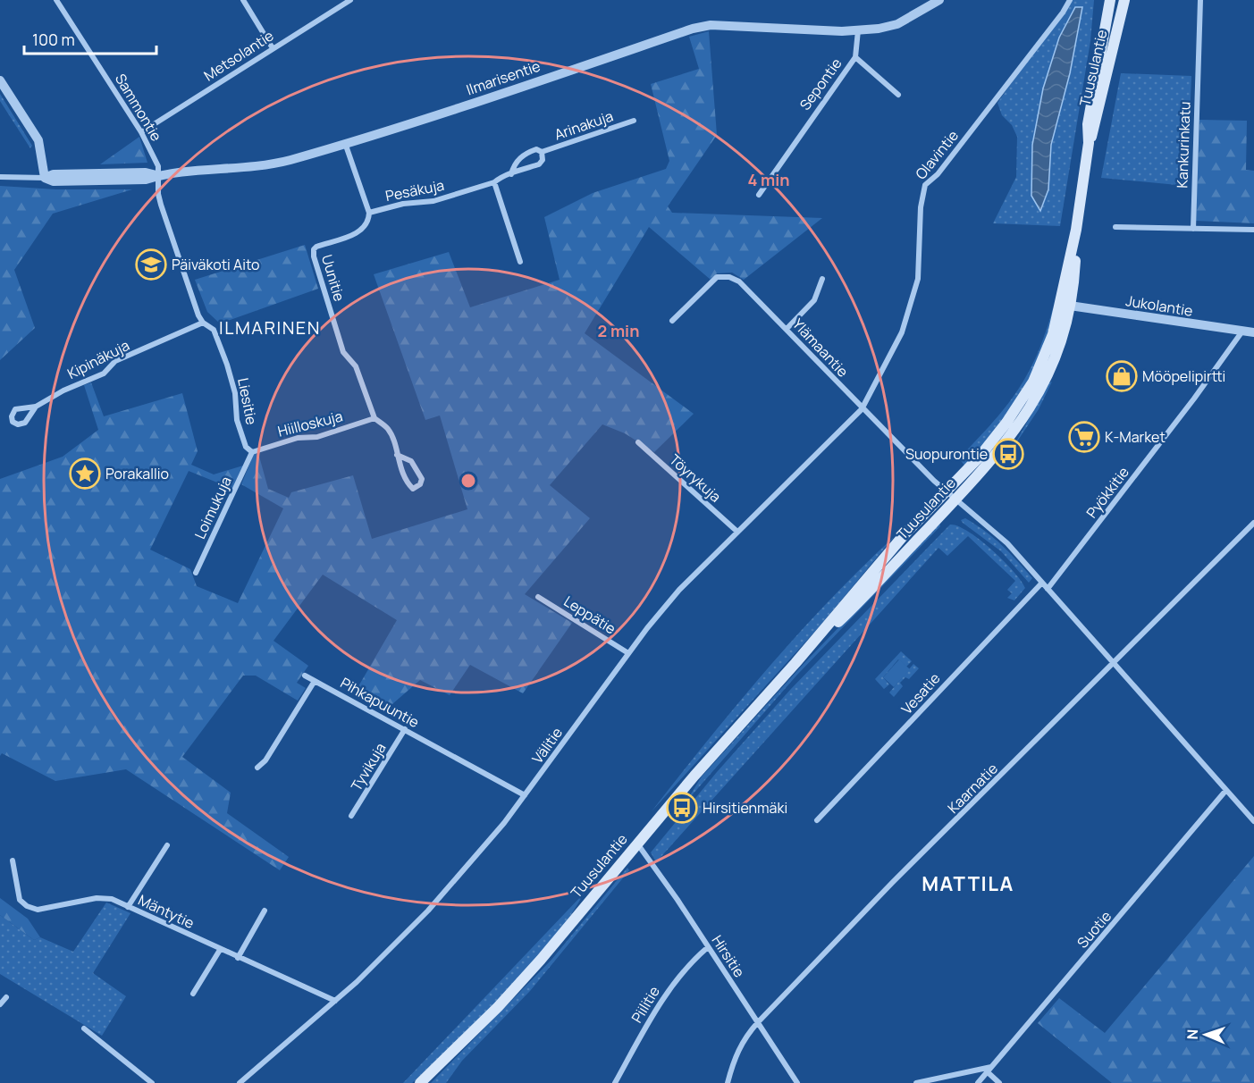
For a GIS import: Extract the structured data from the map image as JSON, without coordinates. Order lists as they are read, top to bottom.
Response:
{
  "streets": {
    "main road": ["Tuusulantie"],
    "street": [
      "Metsolantie",
      "Ilmarisentie",
      "Sepontie",
      "Sammontie",
      "Arinakuja",
      "Kankurinkatu",
      "Olavintie",
      "Pesäkuja",
      "Uunitie",
      "Jukolantie",
      "Ylämaantie",
      "Kipinäkuja",
      "Liesitie",
      "Hiilloskuja",
      "Töyrykuja",
      "Pyökkitie",
      "Loimukuja",
      "Leppätie",
      "Vesatie",
      "Pihkapuuntie",
      "Välitie",
      "Tyvikuja",
      "Kaarnatie",
      "Mäntytie",
      "Suotie",
      "Hirsitie",
      "Piilitie"
    ]
  },
  "crossings": [
    ["Metsolantie", "Sammontie"],
    ["Tuusulantie", "Jukolantie"],
    ["Tuusulantie", "Ylämaantie"],
    ["Tuusulantie", "Hirsitie"],
    ["Ilmarisentie", "Sepontie"],
    ["Ilmarisentie", "Sammontie"],
    ["Ilmarisentie", "Liesitie"],
    ["Sammontie", "Liesitie"],
    ["Arinakuja", "Pesäkuja"],
    ["Olavintie", "Ylämaantie"],
    ["Olavintie", "Välitie"],
    ["Pesäkuja", "Uunitie"],
    ["Uunitie", "Hiilloskuja"],
    ["Jukolantie", "Pyökkitie"],
    ["Ylämaantie", "Välitie"],
    ["Kipinäkuja", "Liesitie"],
    ["Liesitie", "Hiilloskuja"],
    ["Liesitie", "Loimukuja"],
    ["Hiilloskuja", "Loimukuja"],
    ["Töyrykuja", "Välitie"],
    ["Leppätie", "Välitie"],
    ["Pihkapuuntie", "Välitie"],
    ["Pihkapuuntie", "Tyvikuja"],
    ["Välitie", "Mäntytie"],
    ["Kaarnatie", "Hirsitie"],
    ["Hirsitie", "Piilitie"]
  ],
  "districts": ["ILMARINEN", "MATTILA"],
  "places": {
    "school or university": ["Päiväkoti Aito"],
    "shop": ["Mööpelipirtti"],
    "supermarket": ["K-Market"],
    "bus stop": ["Suopurontie", "Hirsitienmäki"],
    "place": ["Porakallio"]
  },
  "scale_bar": "100 m",
  "north": "left",
  "rings": ["4 min", "2 min"]
}
